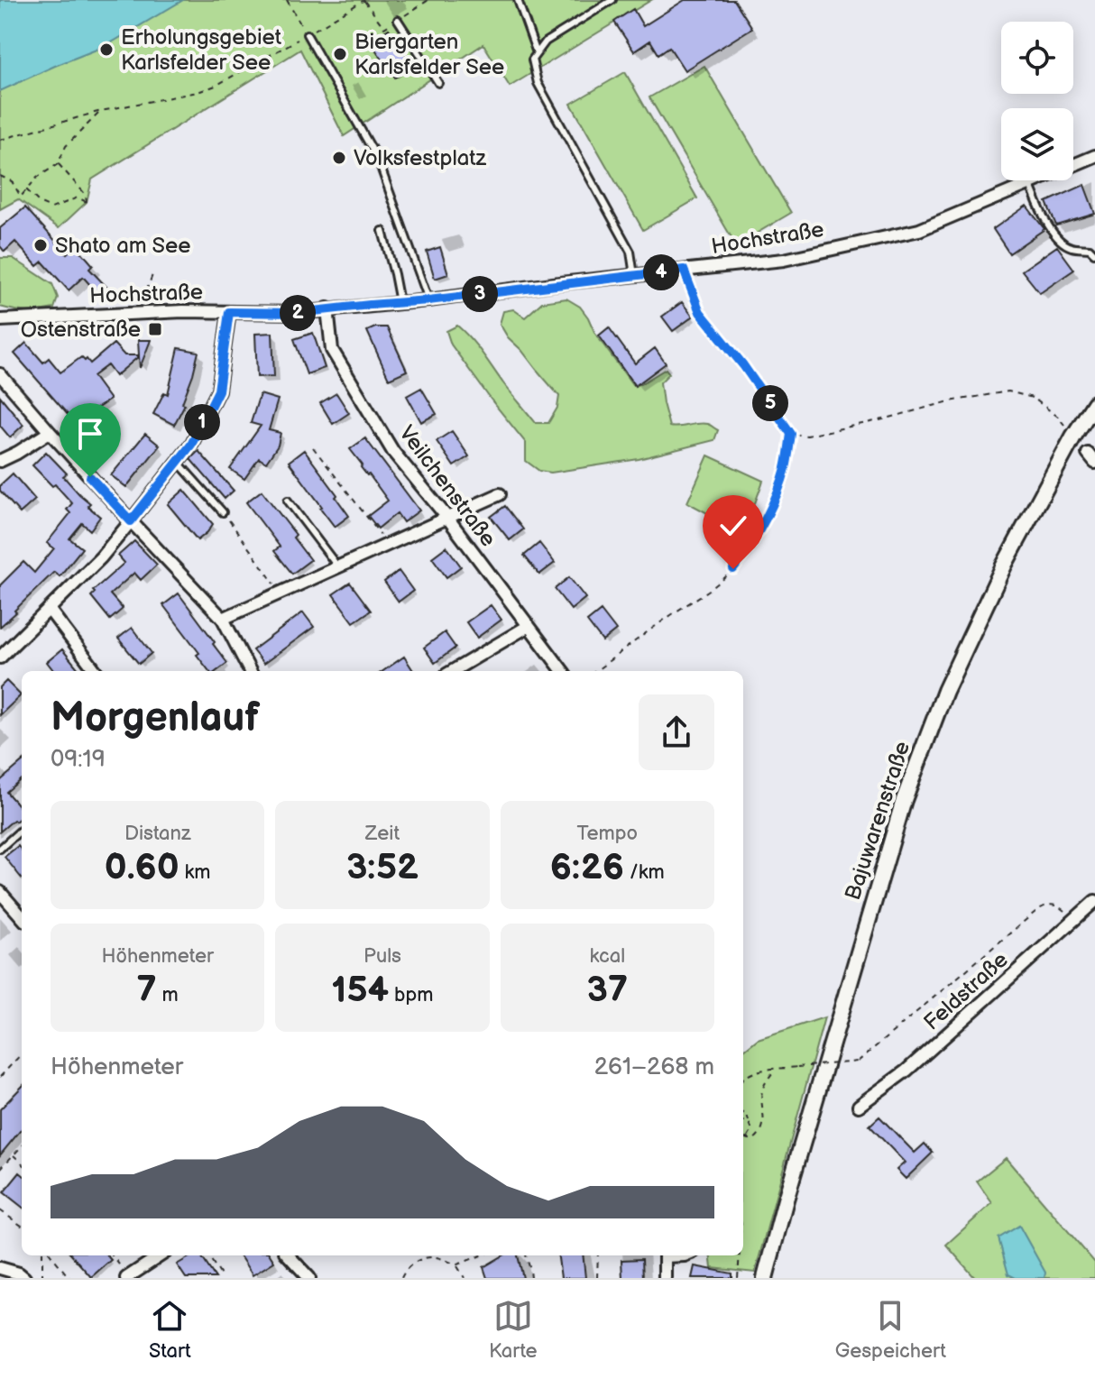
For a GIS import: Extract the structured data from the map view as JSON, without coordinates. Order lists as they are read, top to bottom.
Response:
{
  "streets": {
    "main road": ["Bajuwarenstraße"],
    "street": ["Hochstraße", "Veilchenstraße", "Feldstraße"]
  },
  "crossings": [
    ["Hochstraße", "Veilchenstraße"]
  ],
  "places": {
    "other": [
      "Erholungsgebiet Karlsfelder See",
      "Biergarten Karlsfelder See",
      "Volksfestplatz",
      "Shato am See"
    ],
    "transit": ["Ostenstraße"]
  },
  "page": {
    "pins": [
      "4",
      "3",
      "2",
      "5",
      "1"
    ],
    "heading": ["Morgenlauf", "09:19"],
    "stats": [
      ["Distanz", "0.60 km"],
      ["Zeit", "3:52"],
      ["Tempo", "6:26 /km"],
      ["Höhenmeter", "7 m"],
      ["Puls", "154 bpm"],
      ["kcal", "37"]
    ],
    "chart": ["Höhenmeter", "261–268 m"],
    "tabs": ["Start", "Karte", "Gespeichert"]
  }
}
